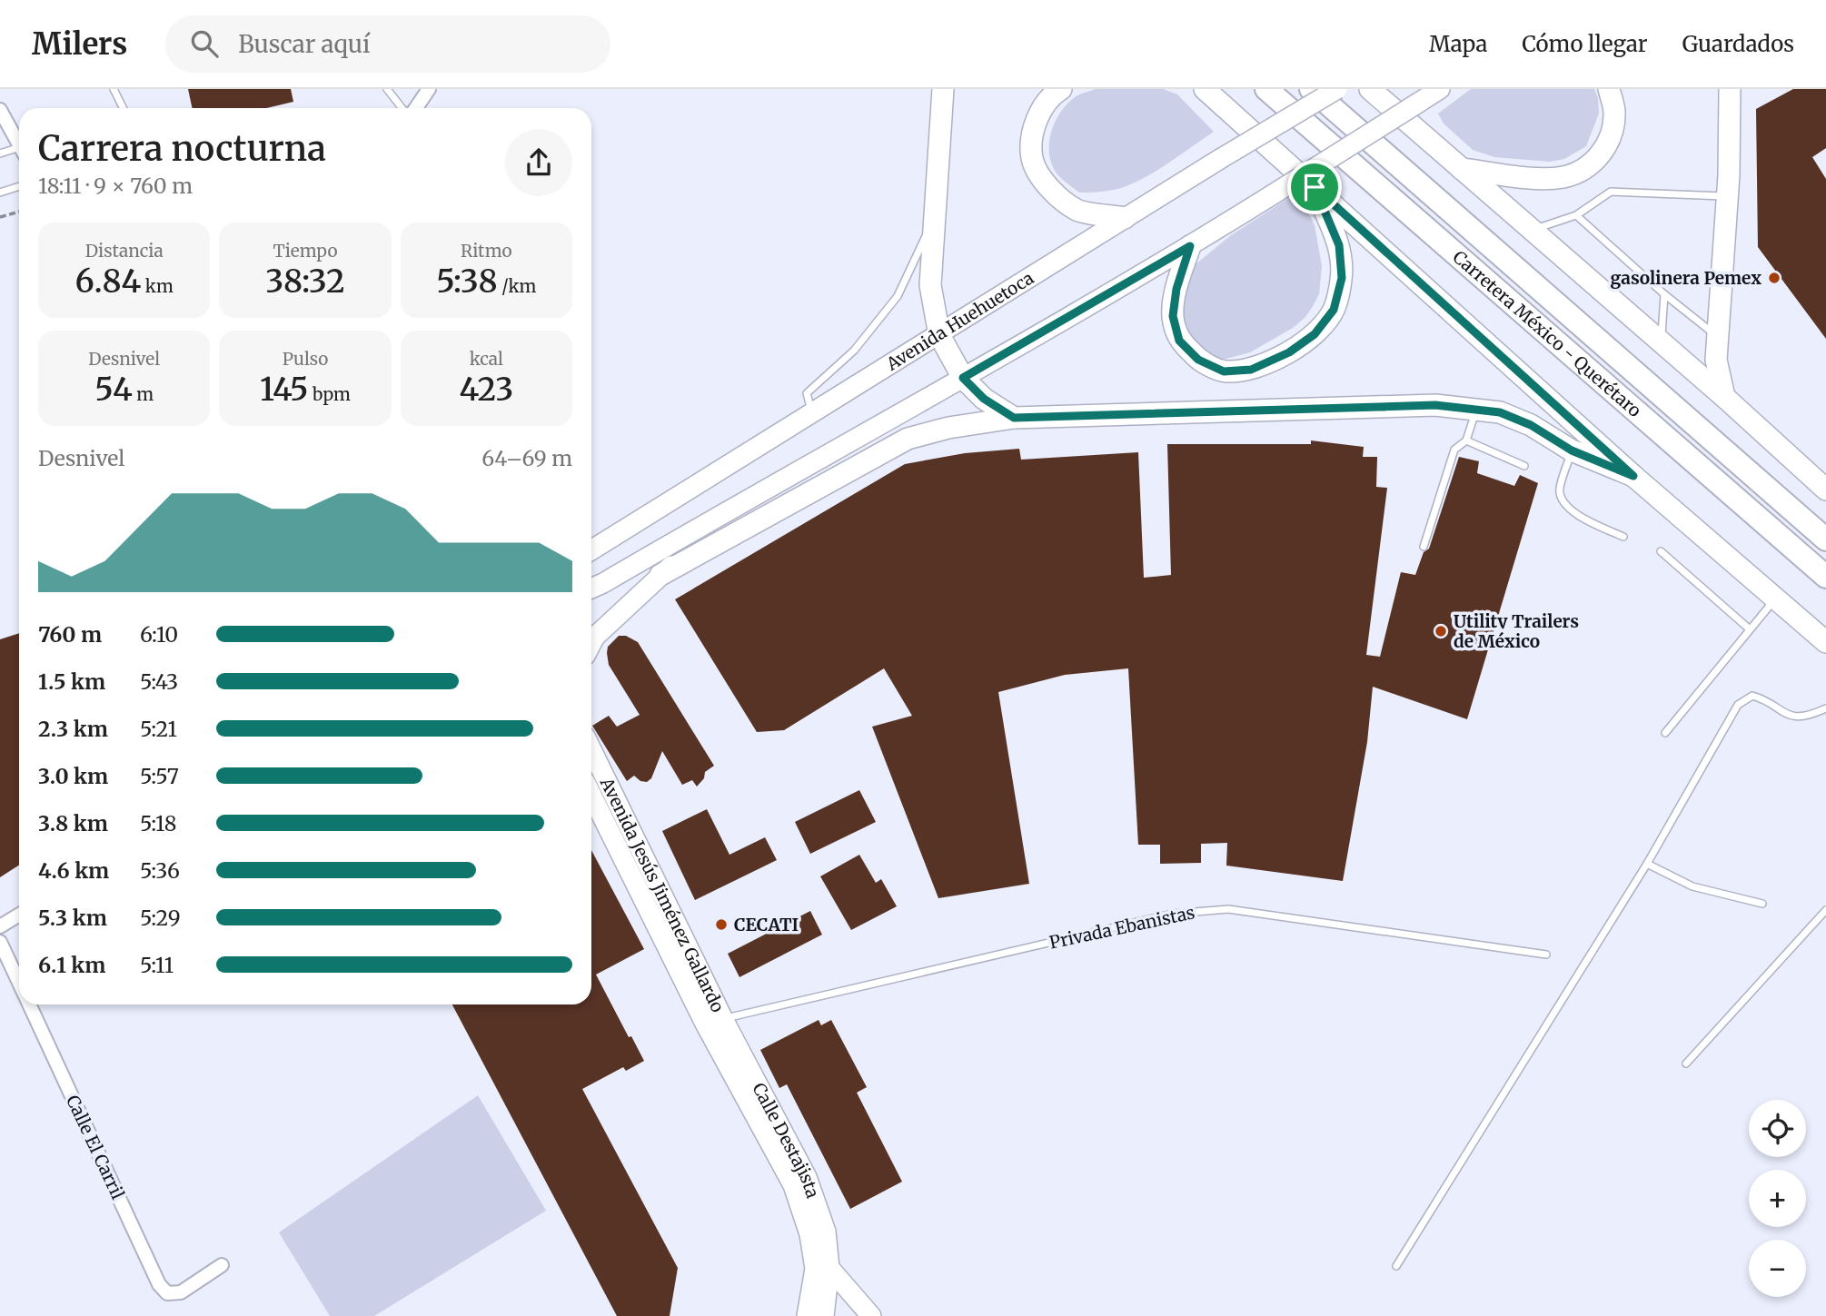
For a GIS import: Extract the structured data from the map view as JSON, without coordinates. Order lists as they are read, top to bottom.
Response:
{
  "streets": {
    "highway": ["Carretera México - Querétaro"],
    "main road": ["Avenida Huehuetoca", "Avenida Jesús Jiménez Gallardo", "Calle Destajista"],
    "street": ["Calle El Carril"],
    "lane": ["Privada Ebanistas"]
  },
  "crossings": [
    ["Avenida Jesús Jiménez Gallardo", "Privada Ebanistas"],
    ["Avenida Jesús Jiménez Gallardo", "Calle Destajista"],
    ["Privada Ebanistas", "Calle Destajista"]
  ],
  "places": ["gasolinera Pemex", "Utility Trailers de México", "CECATI"],
  "page": {
    "header": "Milers",
    "search": "Buscar aquí",
    "nav": ["Mapa", "Cómo llegar", "Guardados"],
    "heading": ["Carrera nocturna", "18:11 · 9 × 760 m"],
    "stats": [
      ["Distancia", "6.84 km"],
      ["Tiempo", "38:32"],
      ["Ritmo", "5:38 /km"],
      ["Desnivel", "54 m"],
      ["Pulso", "145 bpm"],
      ["kcal", "423"]
    ],
    "chart": ["Desnivel", "64–69 m"],
    "list": [
      {
        "name": "760 m",
        "note": "6:10"
      },
      {
        "name": "1.5 km",
        "note": "5:43"
      },
      {
        "name": "2.3 km",
        "note": "5:21"
      },
      {
        "name": "3.0 km",
        "note": "5:57"
      },
      {
        "name": "3.8 km",
        "note": "5:18"
      },
      {
        "name": "4.6 km",
        "note": "5:36"
      },
      {
        "name": "5.3 km",
        "note": "5:29"
      },
      {
        "name": "6.1 km",
        "note": "5:11"
      }
    ],
    "map_buttons": ["+", "−"]
  }
}
